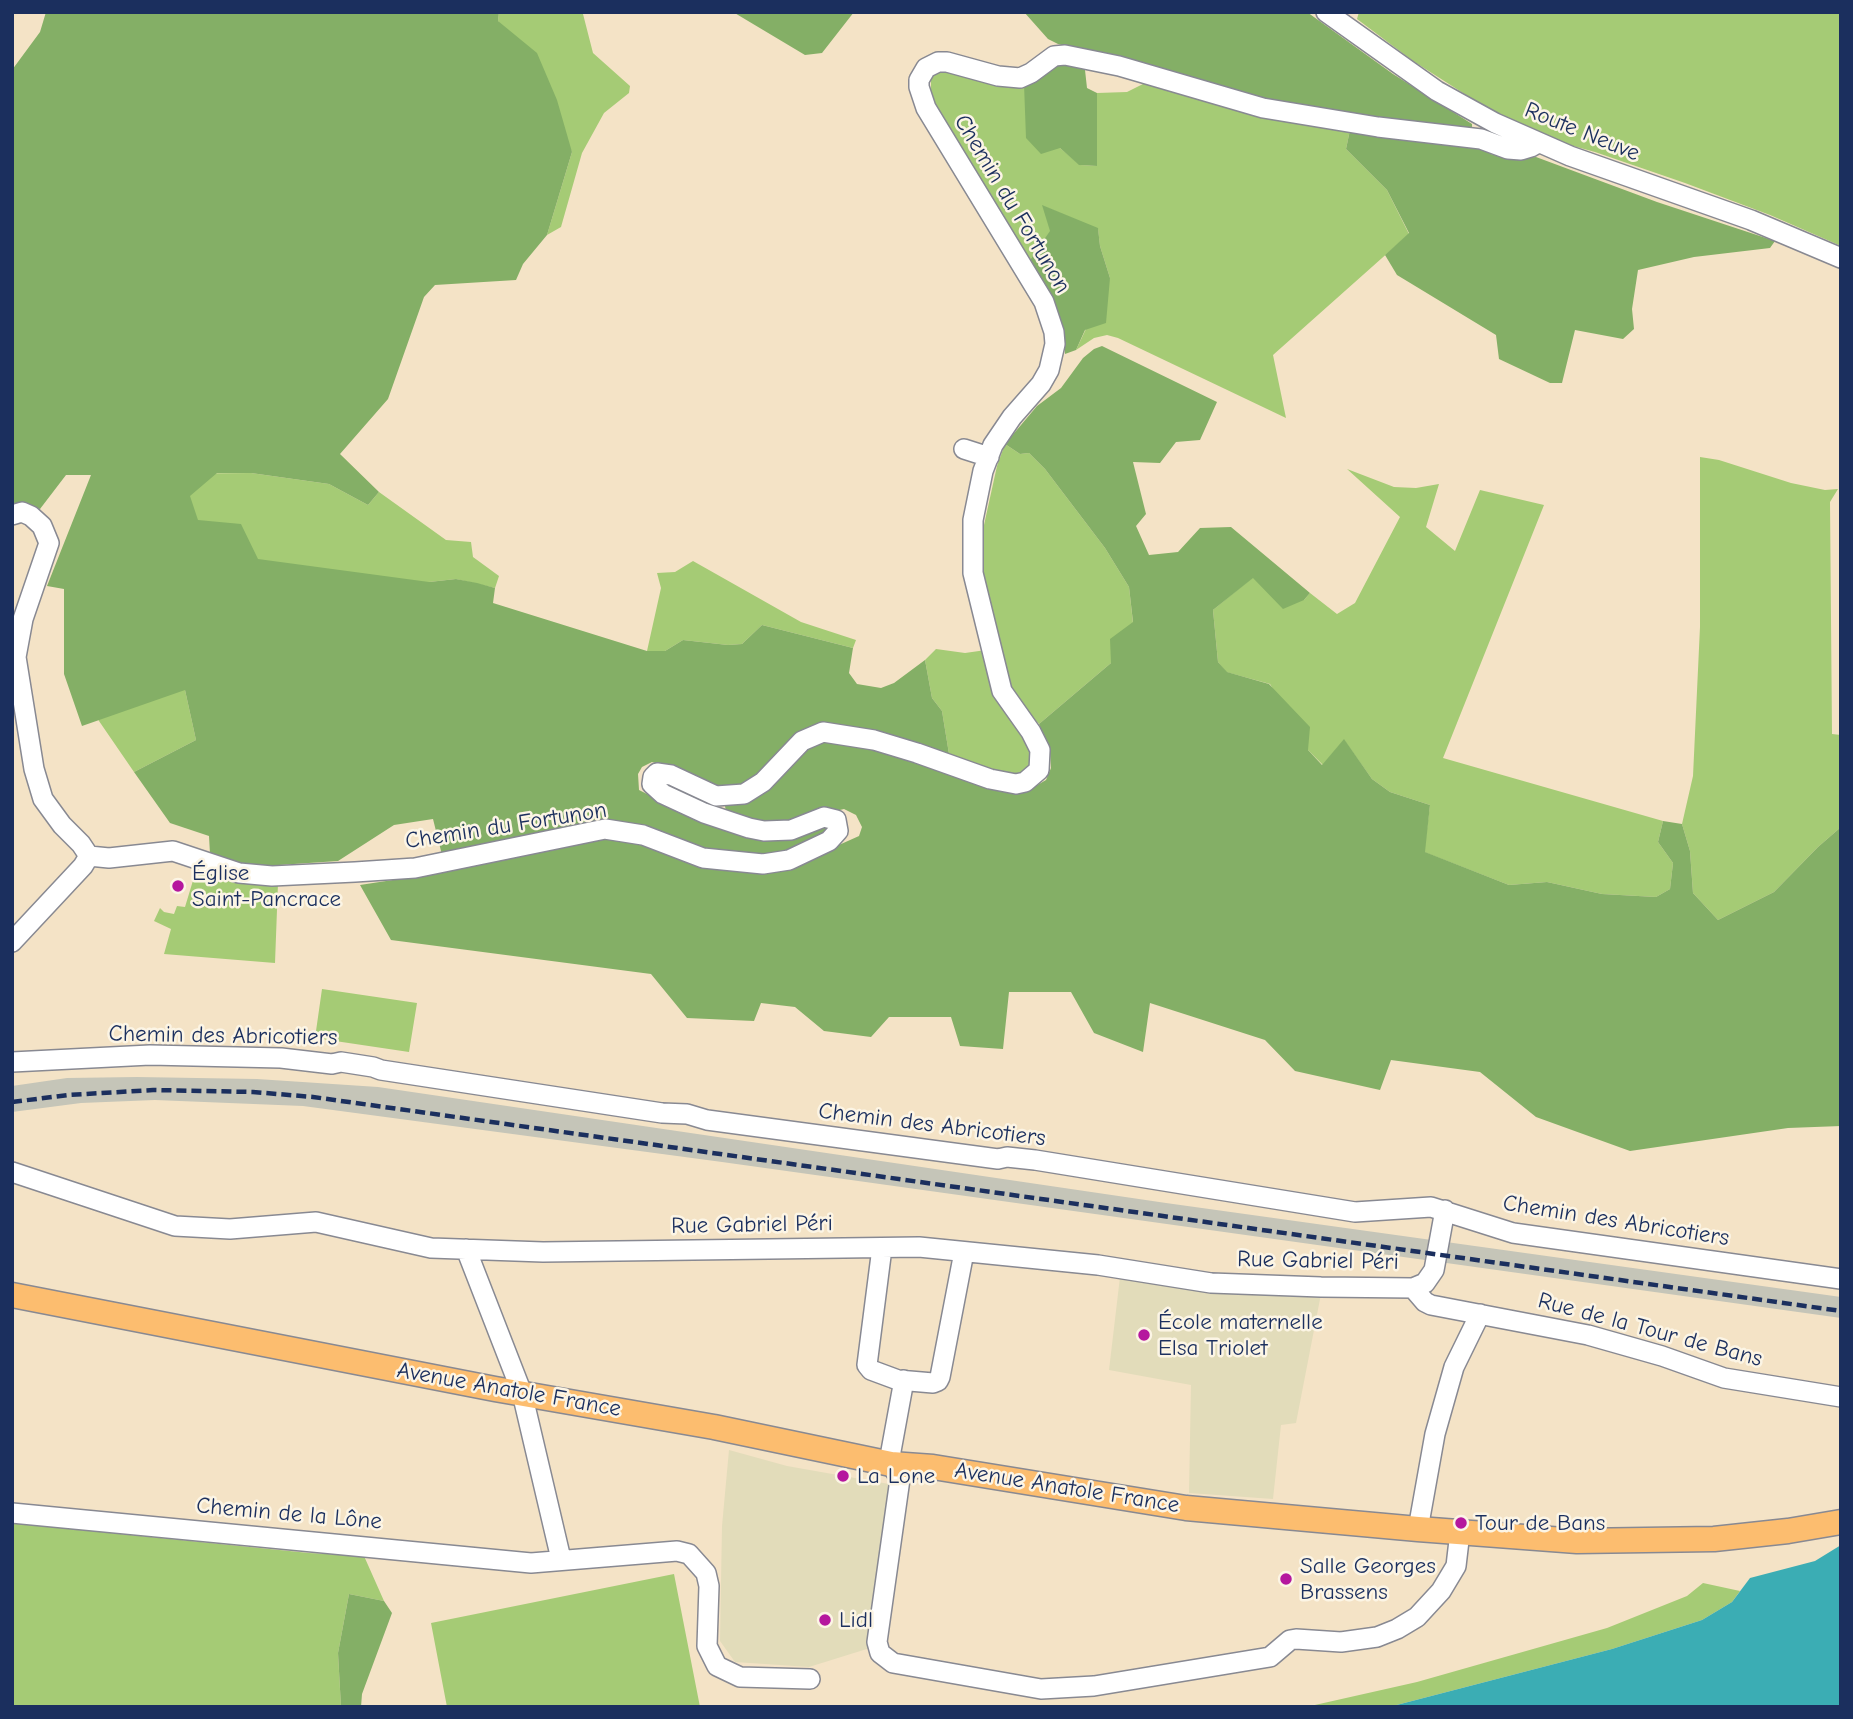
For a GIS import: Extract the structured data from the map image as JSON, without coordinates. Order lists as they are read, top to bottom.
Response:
{
  "streets": {
    "main road": ["Avenue Anatole France"],
    "street": [
      "Route Neuve",
      "Chemin du Fortunon",
      "Chemin des Abricotiers",
      "Rue Gabriel Péri",
      "Rue de la Tour de Bans",
      "Chemin de la Lône"
    ]
  },
  "crossings": [
    ["Route Neuve", "Chemin du Fortunon"],
    ["Chemin des Abricotiers", "Rue Gabriel Péri"],
    ["Rue Gabriel Péri", "Rue de la Tour de Bans"]
  ],
  "places": [
    "Église Saint-Pancrace",
    "École maternelle Elsa Triolet",
    "La Lone",
    "Tour de Bans",
    "Salle Georges Brassens",
    "Lidl"
  ]
}
